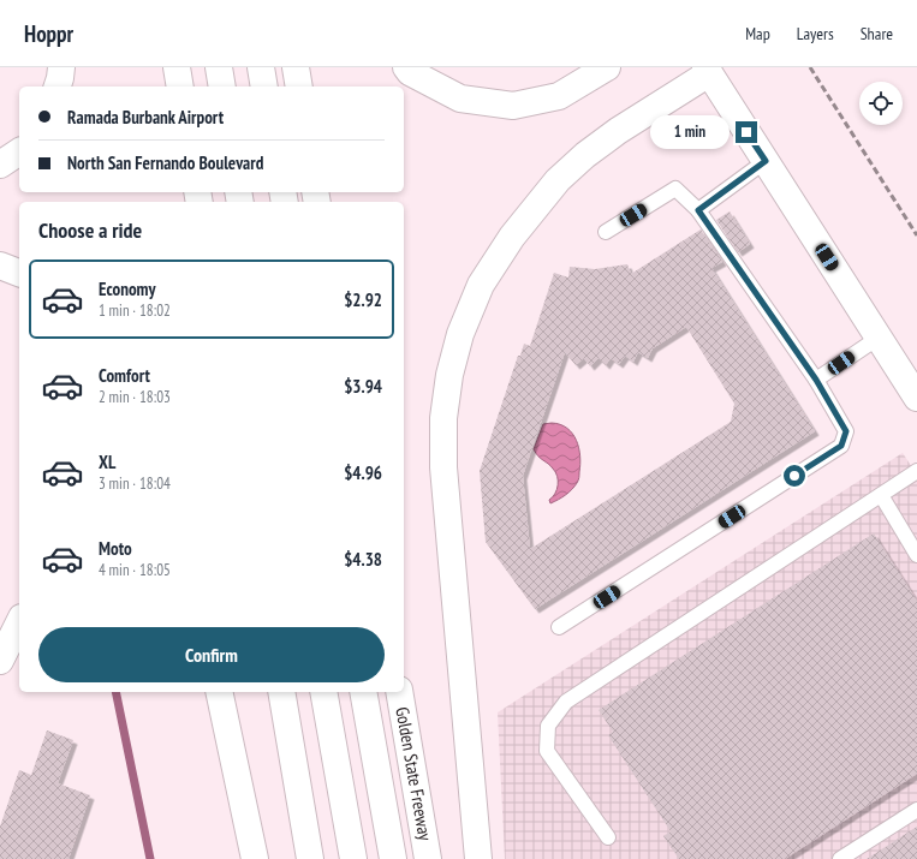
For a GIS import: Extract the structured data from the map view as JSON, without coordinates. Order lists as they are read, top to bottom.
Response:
{
  "streets": {
    "main road": ["Golden State Freeway"]
  },
  "page": {
    "header": "Hoppr",
    "nav": ["Map", "Layers", "Share"],
    "banner": ["Ramada Burbank Airport", "North San Fernando Boulevard"],
    "bubble": "1 min",
    "heading": "Choose a ride",
    "list": [
      {
        "name": "Economy",
        "note": "1 min · 18:02",
        "value": "$2.92"
      },
      {
        "name": "Comfort",
        "note": "2 min · 18:03",
        "value": "$3.94"
      },
      {
        "name": "XL",
        "note": "3 min · 18:04",
        "value": "$4.96"
      },
      {
        "name": "Moto",
        "note": "4 min · 18:05",
        "value": "$4.38"
      }
    ],
    "buttons": "Confirm"
  }
}
